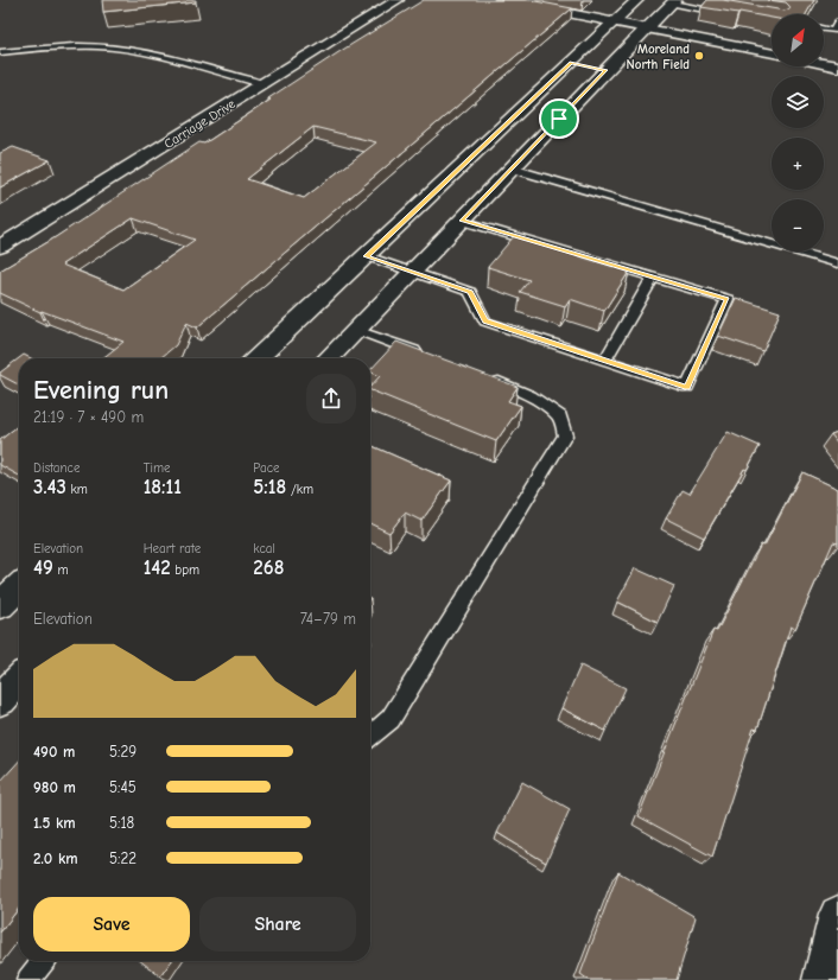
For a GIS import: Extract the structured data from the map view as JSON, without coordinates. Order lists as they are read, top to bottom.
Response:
{
  "streets": {
    "street": ["Carriage Drive"]
  },
  "places": ["Moreland North Field"],
  "north": "top right",
  "page": {
    "map_buttons": ["+", "−"],
    "heading": ["Evening run", "21:19 · 7 × 490 m"],
    "stats": [
      ["Distance", "3.43 km"],
      ["Time", "18:11"],
      ["Pace", "5:18 /km"],
      ["Elevation", "49 m"],
      ["Heart rate", "142 bpm"],
      ["kcal", "268"]
    ],
    "chart": ["Elevation", "74–79 m"],
    "list": [
      {
        "name": "490 m",
        "note": "5:29"
      },
      {
        "name": "980 m",
        "note": "5:45"
      },
      {
        "name": "1.5 km",
        "note": "5:18"
      },
      {
        "name": "2.0 km",
        "note": "5:22"
      }
    ],
    "buttons": ["Save", "Share"]
  }
}
